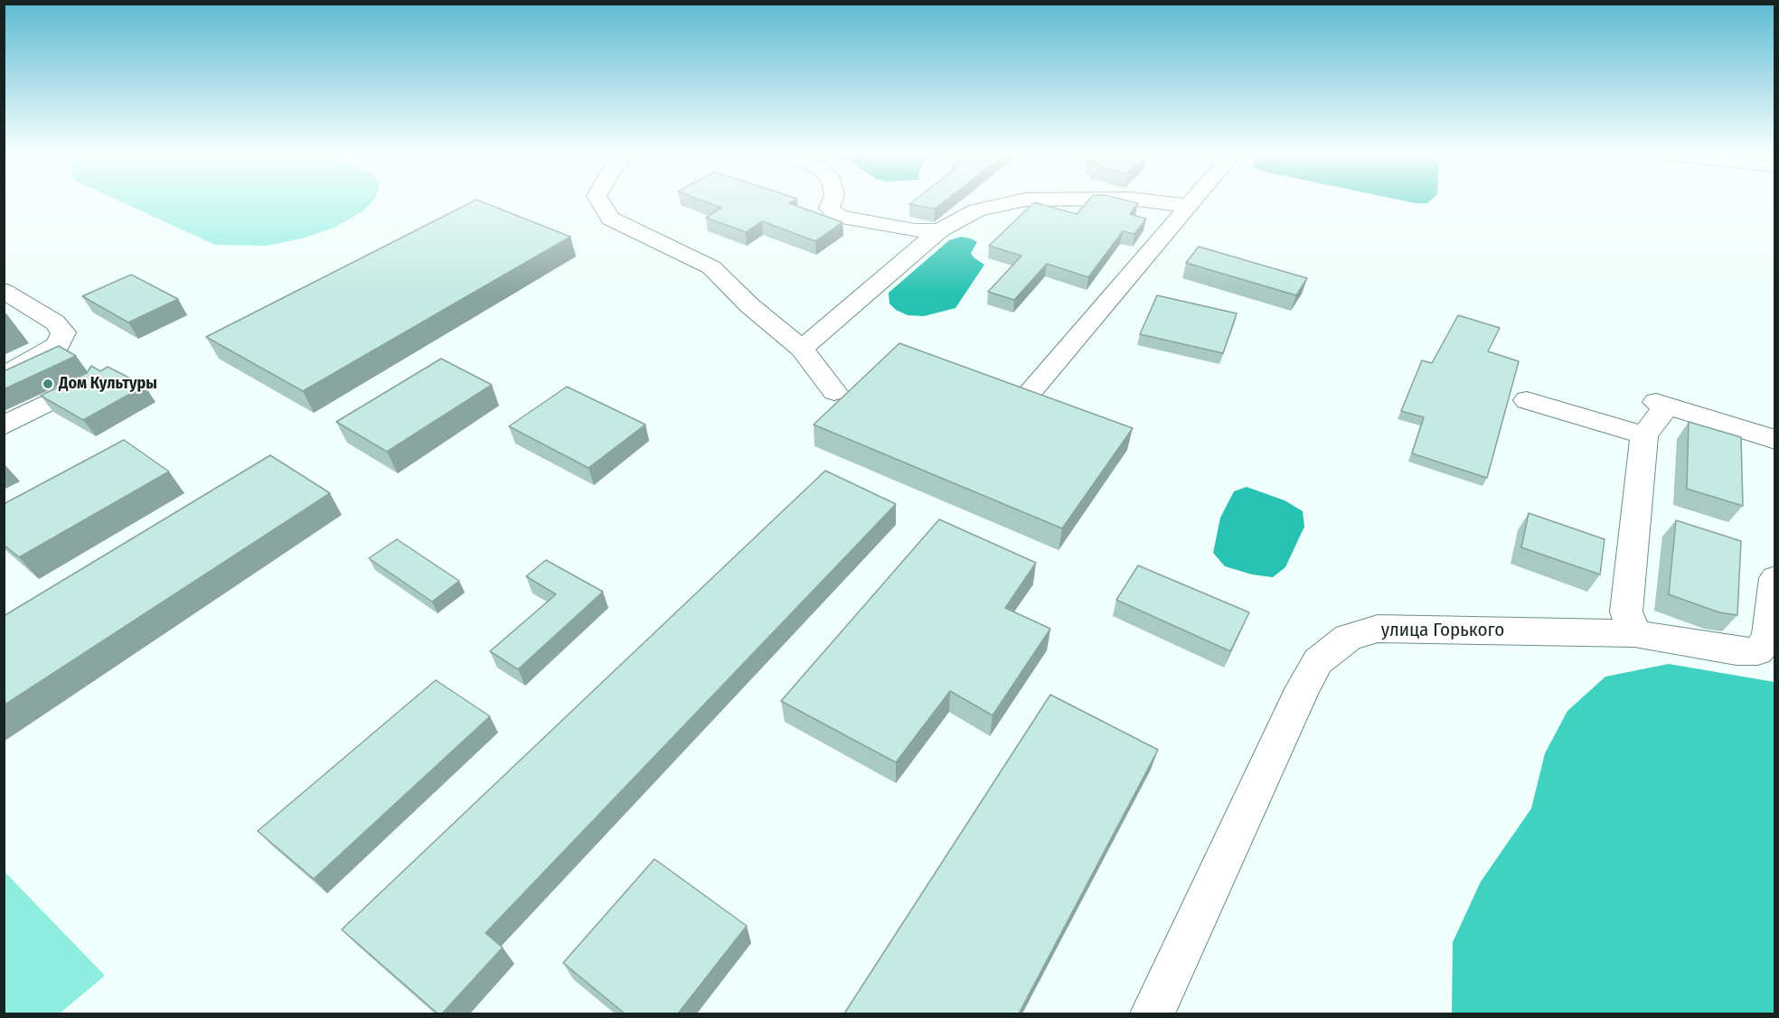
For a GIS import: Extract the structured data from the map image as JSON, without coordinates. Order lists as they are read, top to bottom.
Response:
{
  "streets": {
    "street": ["улица Горького"]
  },
  "places": ["Дом Культуры"]
}
